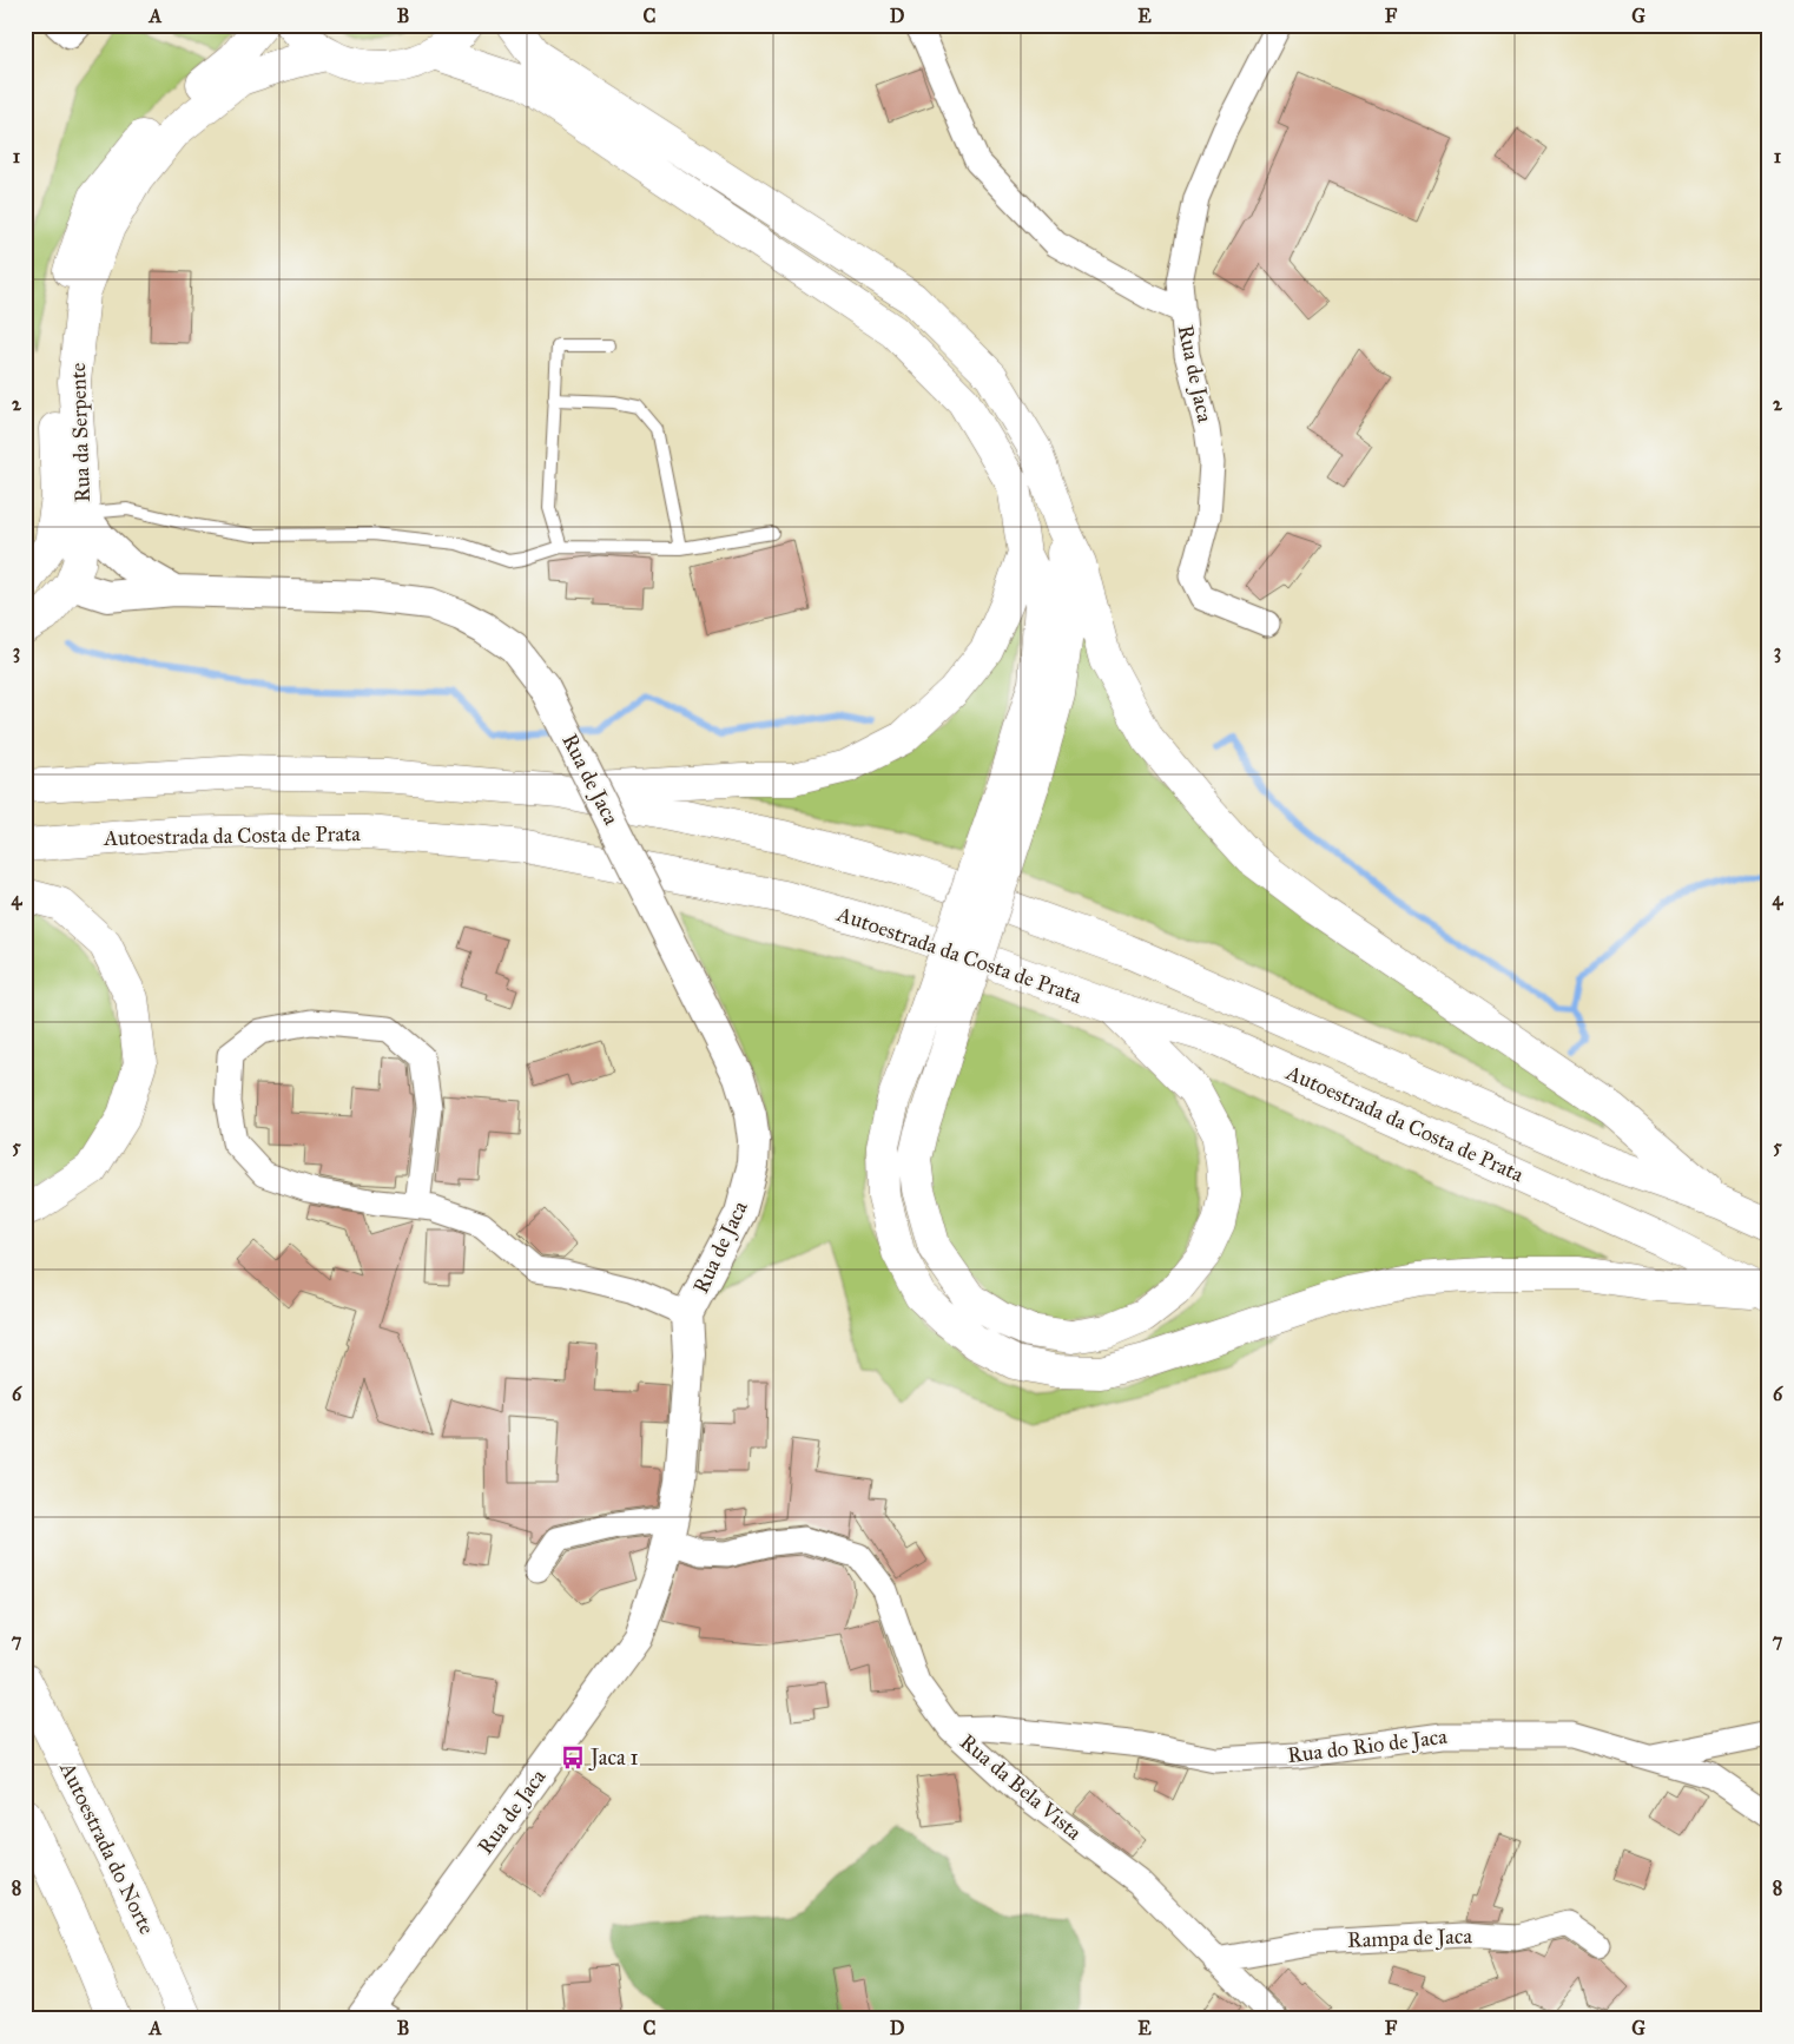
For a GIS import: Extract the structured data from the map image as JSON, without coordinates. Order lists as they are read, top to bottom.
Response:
{
  "streets": {
    "main road": [
      "Rua de Jaca",
      "Rua da Serpente",
      "Autoestrada da Costa de Prata",
      "Autoestrada do Norte"
    ],
    "street": ["Rua do Rio de Jaca", "Rua da Bela Vista", "Rampa de Jaca"]
  },
  "crossings": [
    ["Rua de Jaca", "Rua da Serpente"],
    ["Rua de Jaca", "Rua da Bela Vista"],
    ["Rua do Rio de Jaca", "Rua da Bela Vista"],
    ["Rua da Bela Vista", "Rampa de Jaca"]
  ],
  "places": {
    "bus stop": ["Jaca 1"]
  },
  "grid": {
    "columns": [
      "A",
      "B",
      "C",
      "D",
      "E",
      "F",
      "G"
    ],
    "rows": [
      "1",
      "2",
      "3",
      "4",
      "5",
      "6",
      "7",
      "8"
    ]
  }
}
